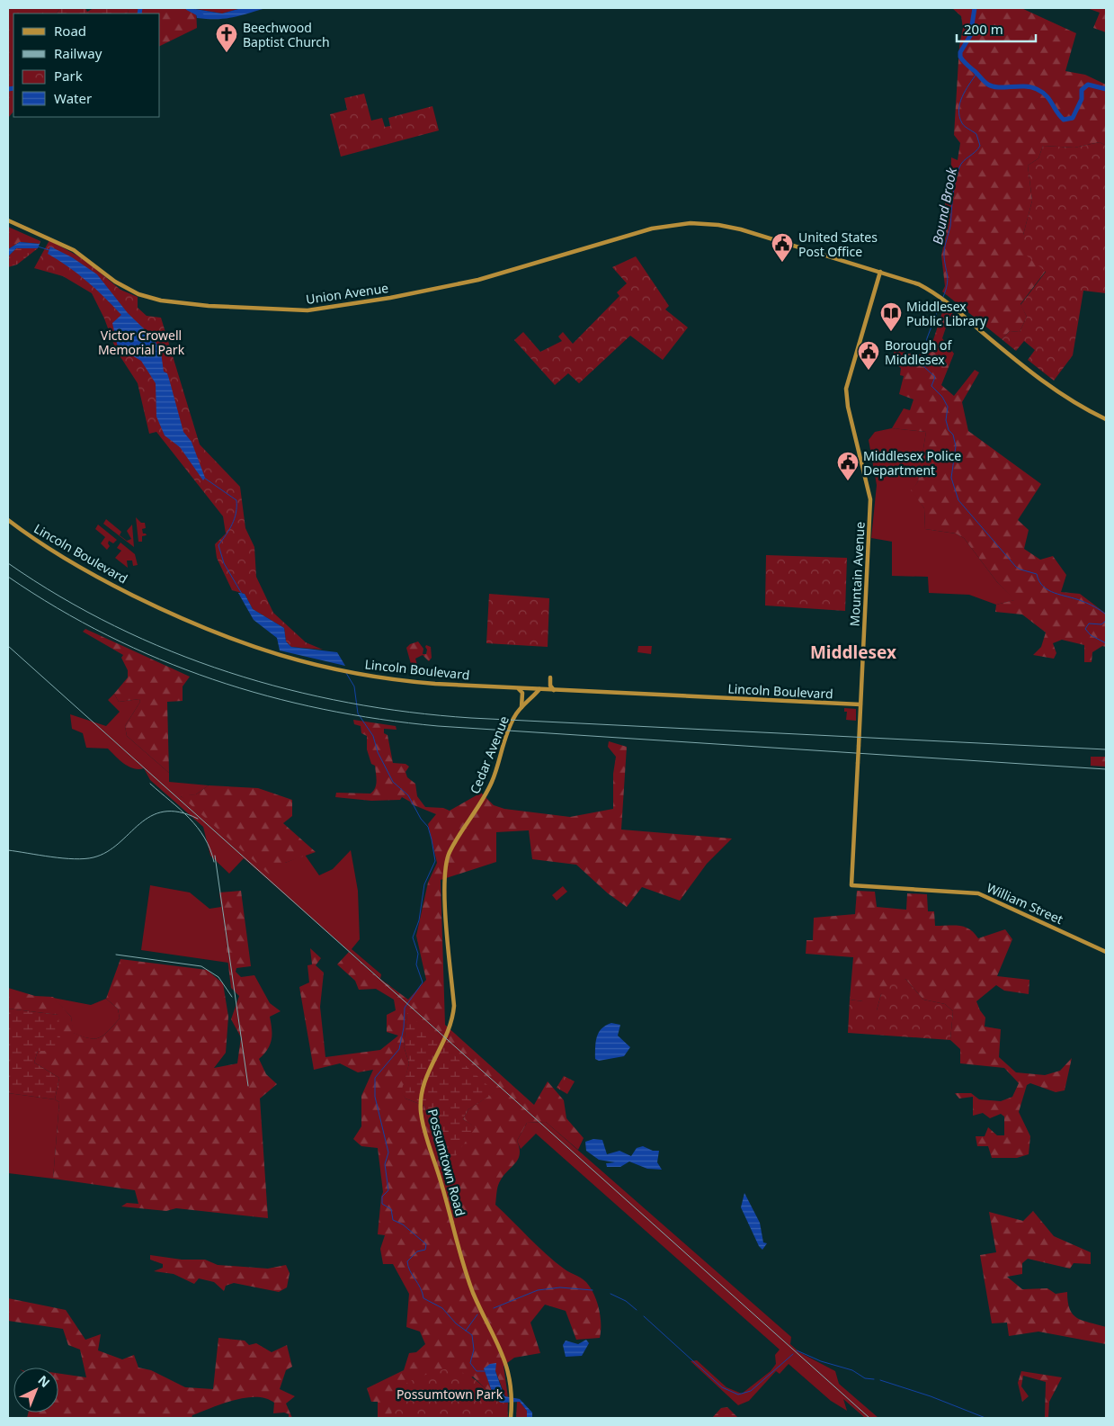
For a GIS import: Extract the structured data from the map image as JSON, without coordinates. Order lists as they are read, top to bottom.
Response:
{
  "streets": {
    "main road": [
      "Union Avenue",
      "Lincoln Boulevard",
      "Mountain Avenue",
      "Cedar Avenue",
      "William Street",
      "Possumtown Road"
    ]
  },
  "crossings": [
    ["Union Avenue", "Mountain Avenue"],
    ["Lincoln Boulevard", "Mountain Avenue"],
    ["Lincoln Boulevard", "Cedar Avenue"],
    ["Mountain Avenue", "William Street"],
    ["Cedar Avenue", "Possumtown Road"]
  ],
  "districts": ["Middlesex"],
  "water": ["Bound Brook"],
  "parks": ["Victor Crowell Memorial Park", "Possumtown Park"],
  "places": {
    "church": ["Beechwood Baptist Church"],
    "public building": ["United States Post Office", "Borough of Middlesex", "Middlesex Police Department"],
    "library": ["Middlesex Public Library"]
  },
  "legend": [
    "Road",
    "Railway",
    "Park",
    "Water"
  ],
  "scale_bar": "200 m",
  "north": "top right"
}
